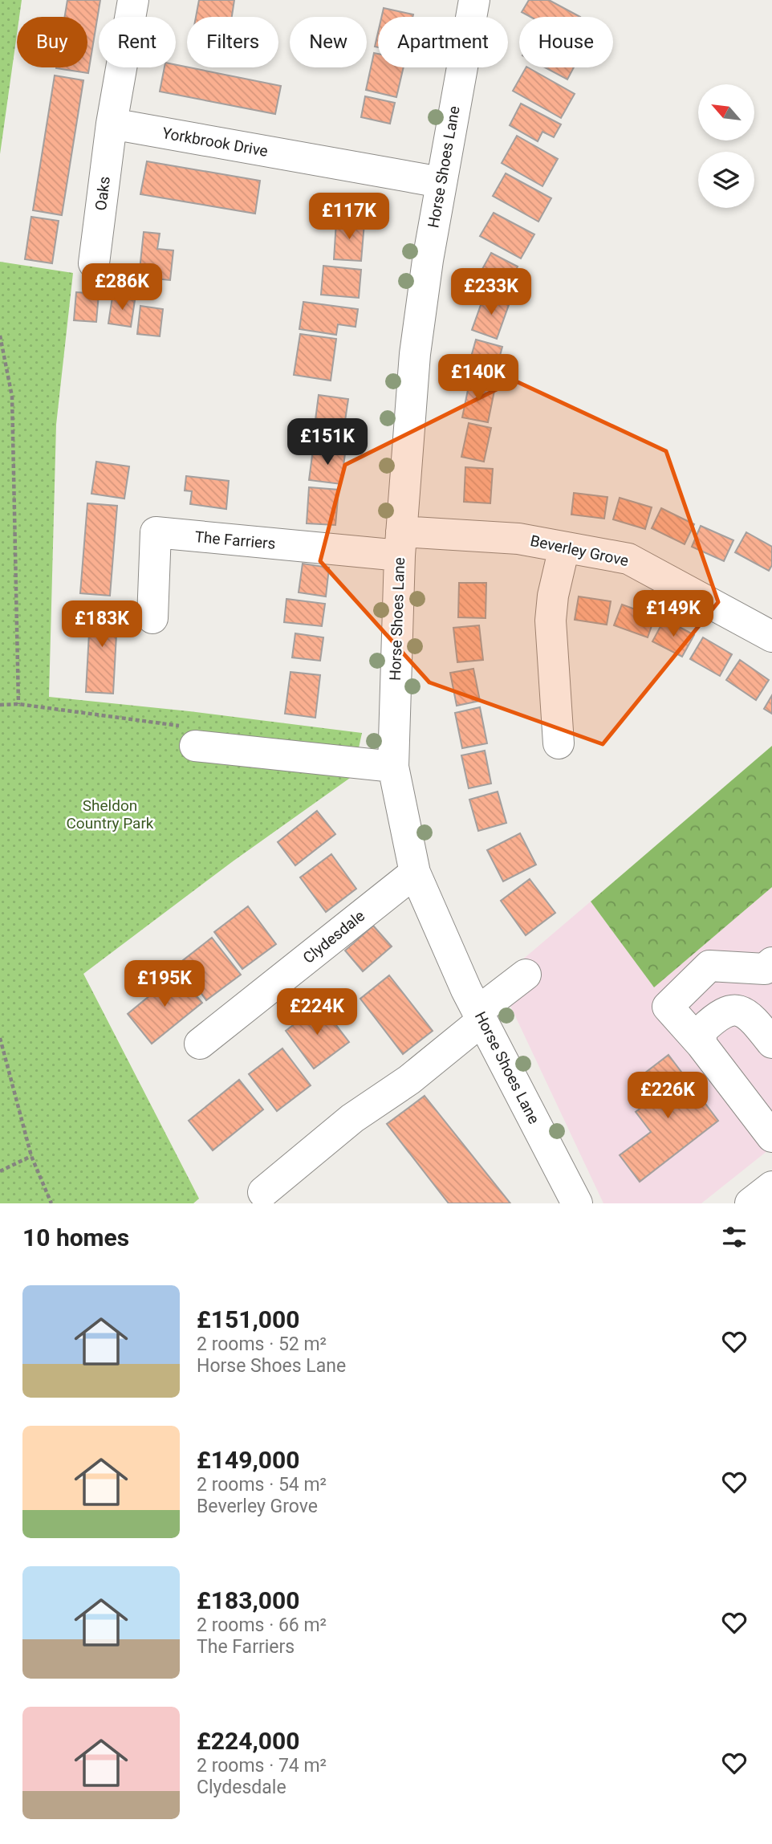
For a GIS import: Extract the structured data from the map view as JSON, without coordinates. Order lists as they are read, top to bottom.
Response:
{
  "streets": {
    "main road": [
      "Yorkbrook Drive",
      "Horse Shoes Lane",
      "Oaks",
      "The Farriers",
      "Beverley Grove",
      "Clydesdale"
    ]
  },
  "crossings": [
    ["Yorkbrook Drive", "Horse Shoes Lane"],
    ["Yorkbrook Drive", "Oaks"],
    ["Horse Shoes Lane", "The Farriers"],
    ["Horse Shoes Lane", "Beverley Grove"],
    ["Horse Shoes Lane", "Clydesdale"],
    ["The Farriers", "Beverley Grove"]
  ],
  "parks": ["Sheldon Country Park"],
  "north": "top left",
  "page": {
    "chip": [
      "Buy",
      "Rent",
      "Filters",
      "New",
      "Apartment",
      "House"
    ],
    "price": [
      "£117K",
      "£286K",
      "£233K",
      "£140K",
      "£151K",
      "£149K",
      "£183K",
      "£195K",
      "£224K",
      "£226K"
    ],
    "heading": "10 homes",
    "list": [
      {
        "name": "£151,000",
        "note": "2 rooms · 52 m² · Horse Shoes Lane"
      },
      {
        "name": "£149,000",
        "note": "2 rooms · 54 m² · Beverley Grove"
      },
      {
        "name": "£183,000",
        "note": "2 rooms · 66 m² · The Farriers"
      },
      {
        "name": "£224,000",
        "note": "2 rooms · 74 m² · Clydesdale"
      }
    ]
  }
}
